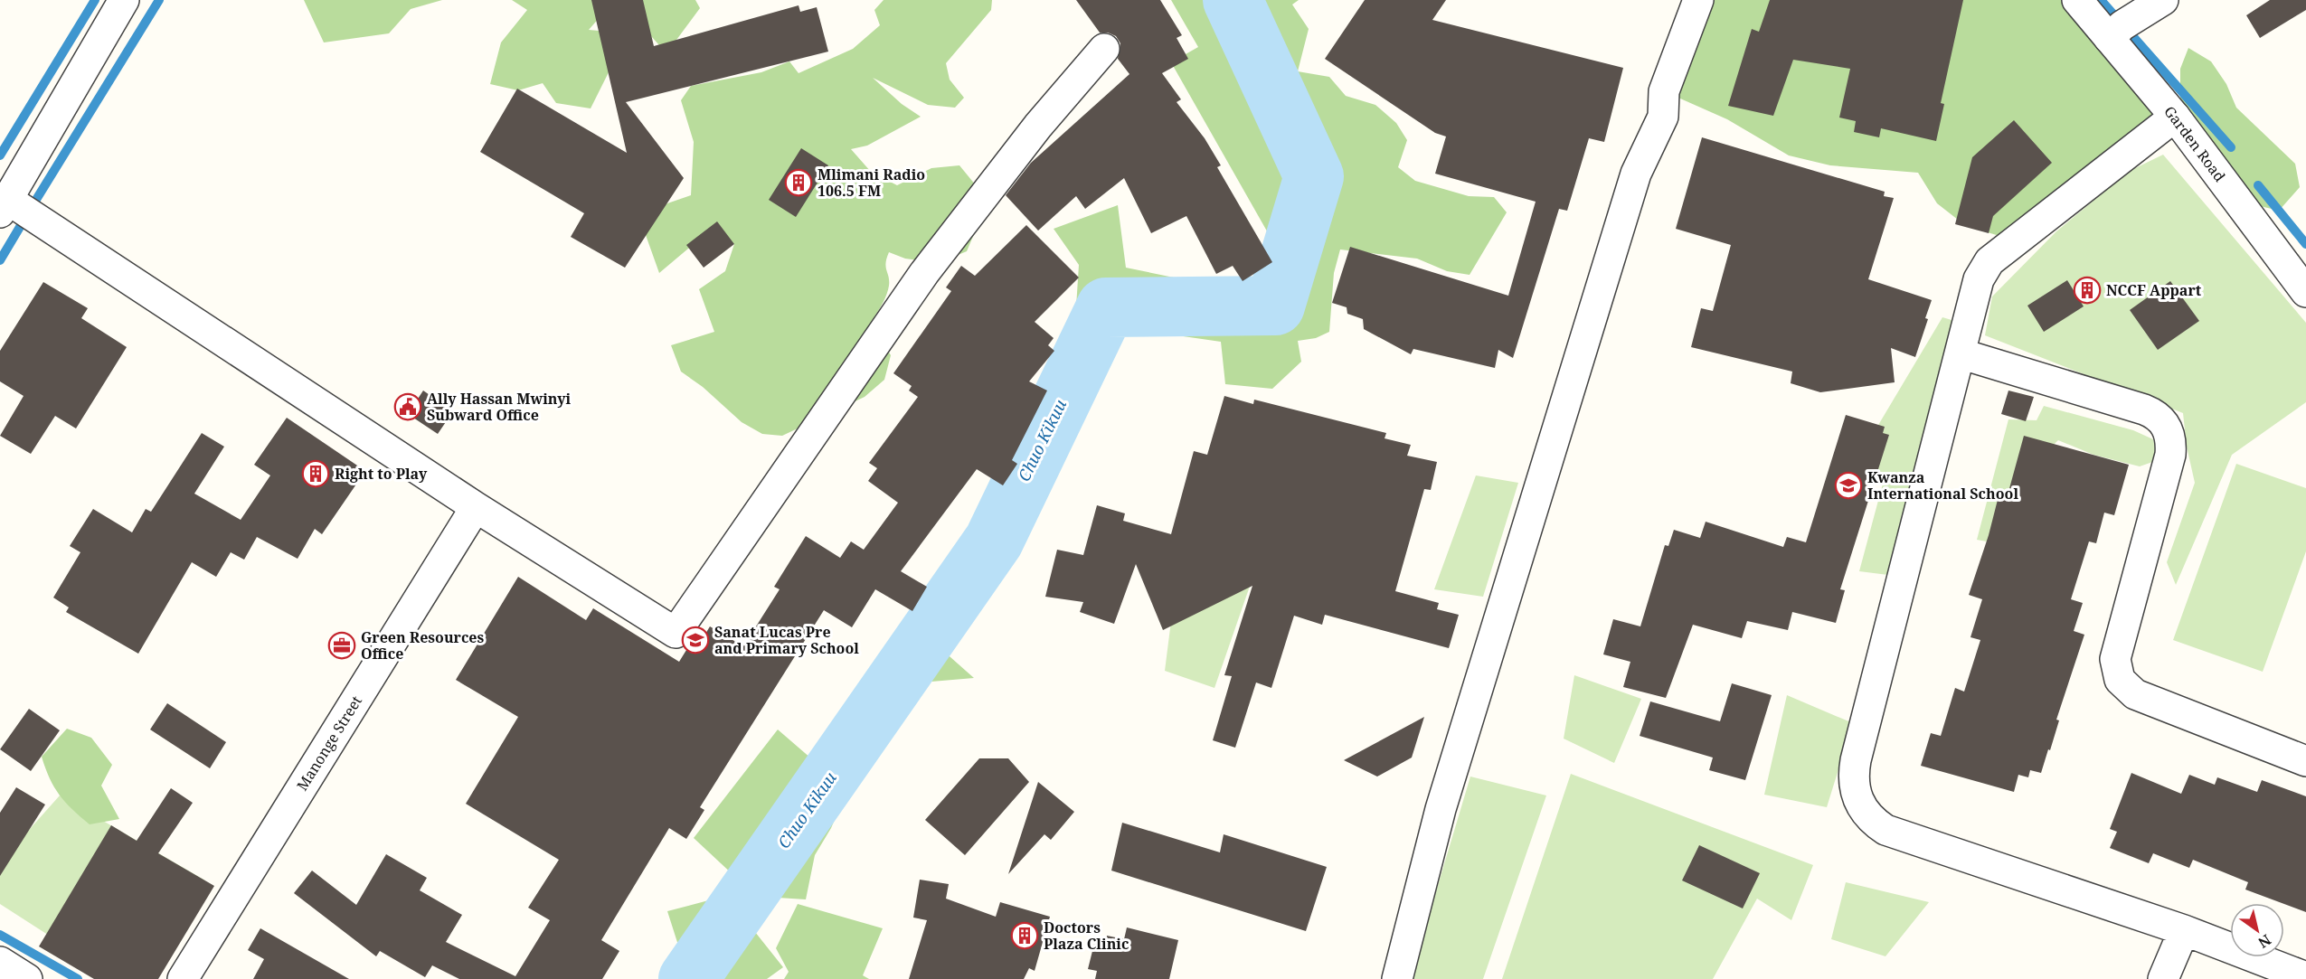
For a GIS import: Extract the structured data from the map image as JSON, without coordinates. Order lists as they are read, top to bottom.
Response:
{
  "streets": {
    "street": ["Garden Road", "Manonge Street"]
  },
  "water": ["Chuo Kikuu"],
  "places": {
    "building": [
      "Mlimani Radio 106.5 FM",
      "NCCF Appart",
      "Right to Play",
      "Doctors Plaza Clinic"
    ],
    "public building": ["Ally Hassan Mwinyi Subward Office"],
    "school or university": ["Kwanza International School", "Sanat Lucas Pre and Primary School"],
    "office": ["Green Resources Office"]
  },
  "north": "bottom right"
}
